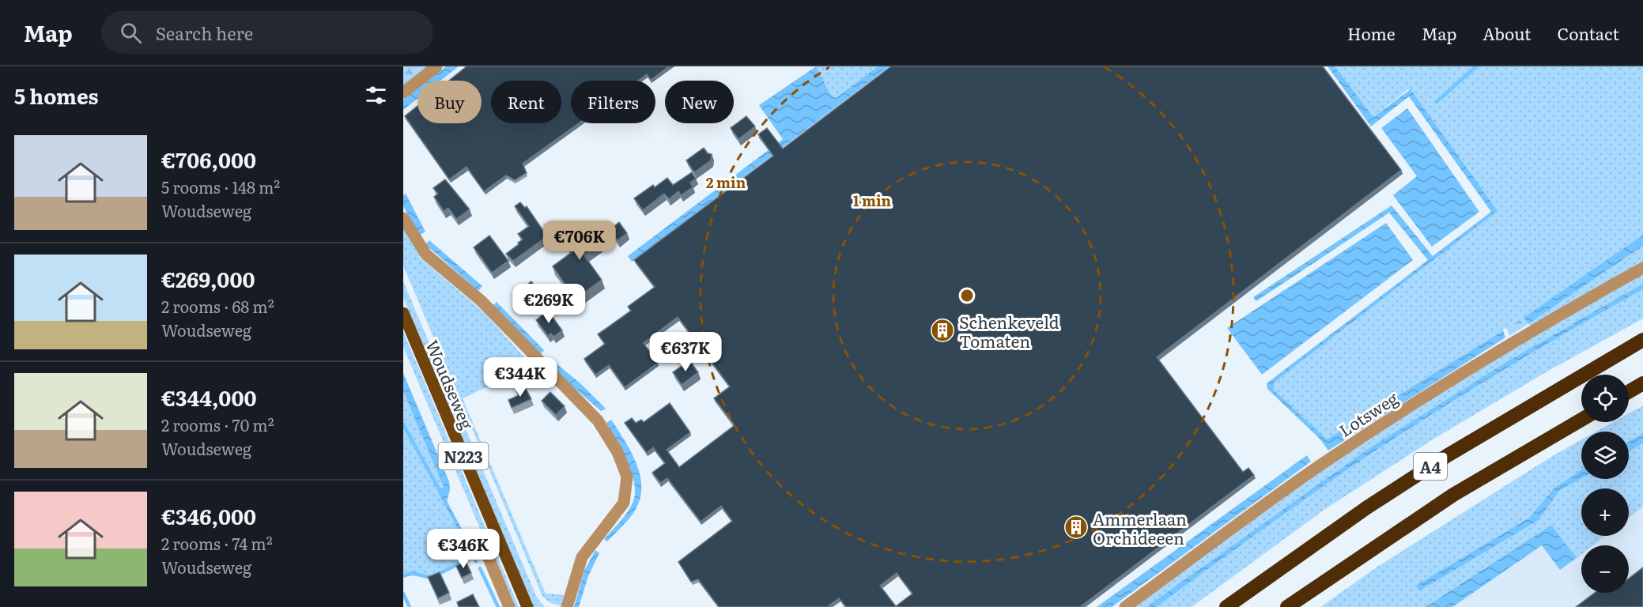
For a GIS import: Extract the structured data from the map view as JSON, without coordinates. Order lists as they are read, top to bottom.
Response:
{
  "streets": {
    "highway": ["A4"],
    "main road": ["Woudseweg", "N223"],
    "street": ["Lotsweg"]
  },
  "places": {
    "building": ["Schenkeveld Tomaten", "Ammerlaan Orchideeen"]
  },
  "page": {
    "header": "Map",
    "search": "Search here",
    "nav": [
      "Home",
      "Map",
      "About",
      "Contact"
    ],
    "heading": "5 homes",
    "chip": [
      "Buy",
      "Rent",
      "Filters",
      "New"
    ],
    "list": [
      {
        "name": "€706,000",
        "note": "5 rooms · 148 m² · Woudseweg"
      },
      {
        "name": "€269,000",
        "note": "2 rooms · 68 m² · Woudseweg"
      },
      {
        "name": "€344,000",
        "note": "2 rooms · 70 m² · Woudseweg"
      },
      {
        "name": "€346,000",
        "note": "2 rooms · 74 m² · Woudseweg"
      }
    ],
    "price": [
      "€706K",
      "€269K",
      "€637K",
      "€344K",
      "€346K"
    ],
    "map_buttons": ["+", "−"]
  },
  "rings": ["2 min", "1 min"]
}
